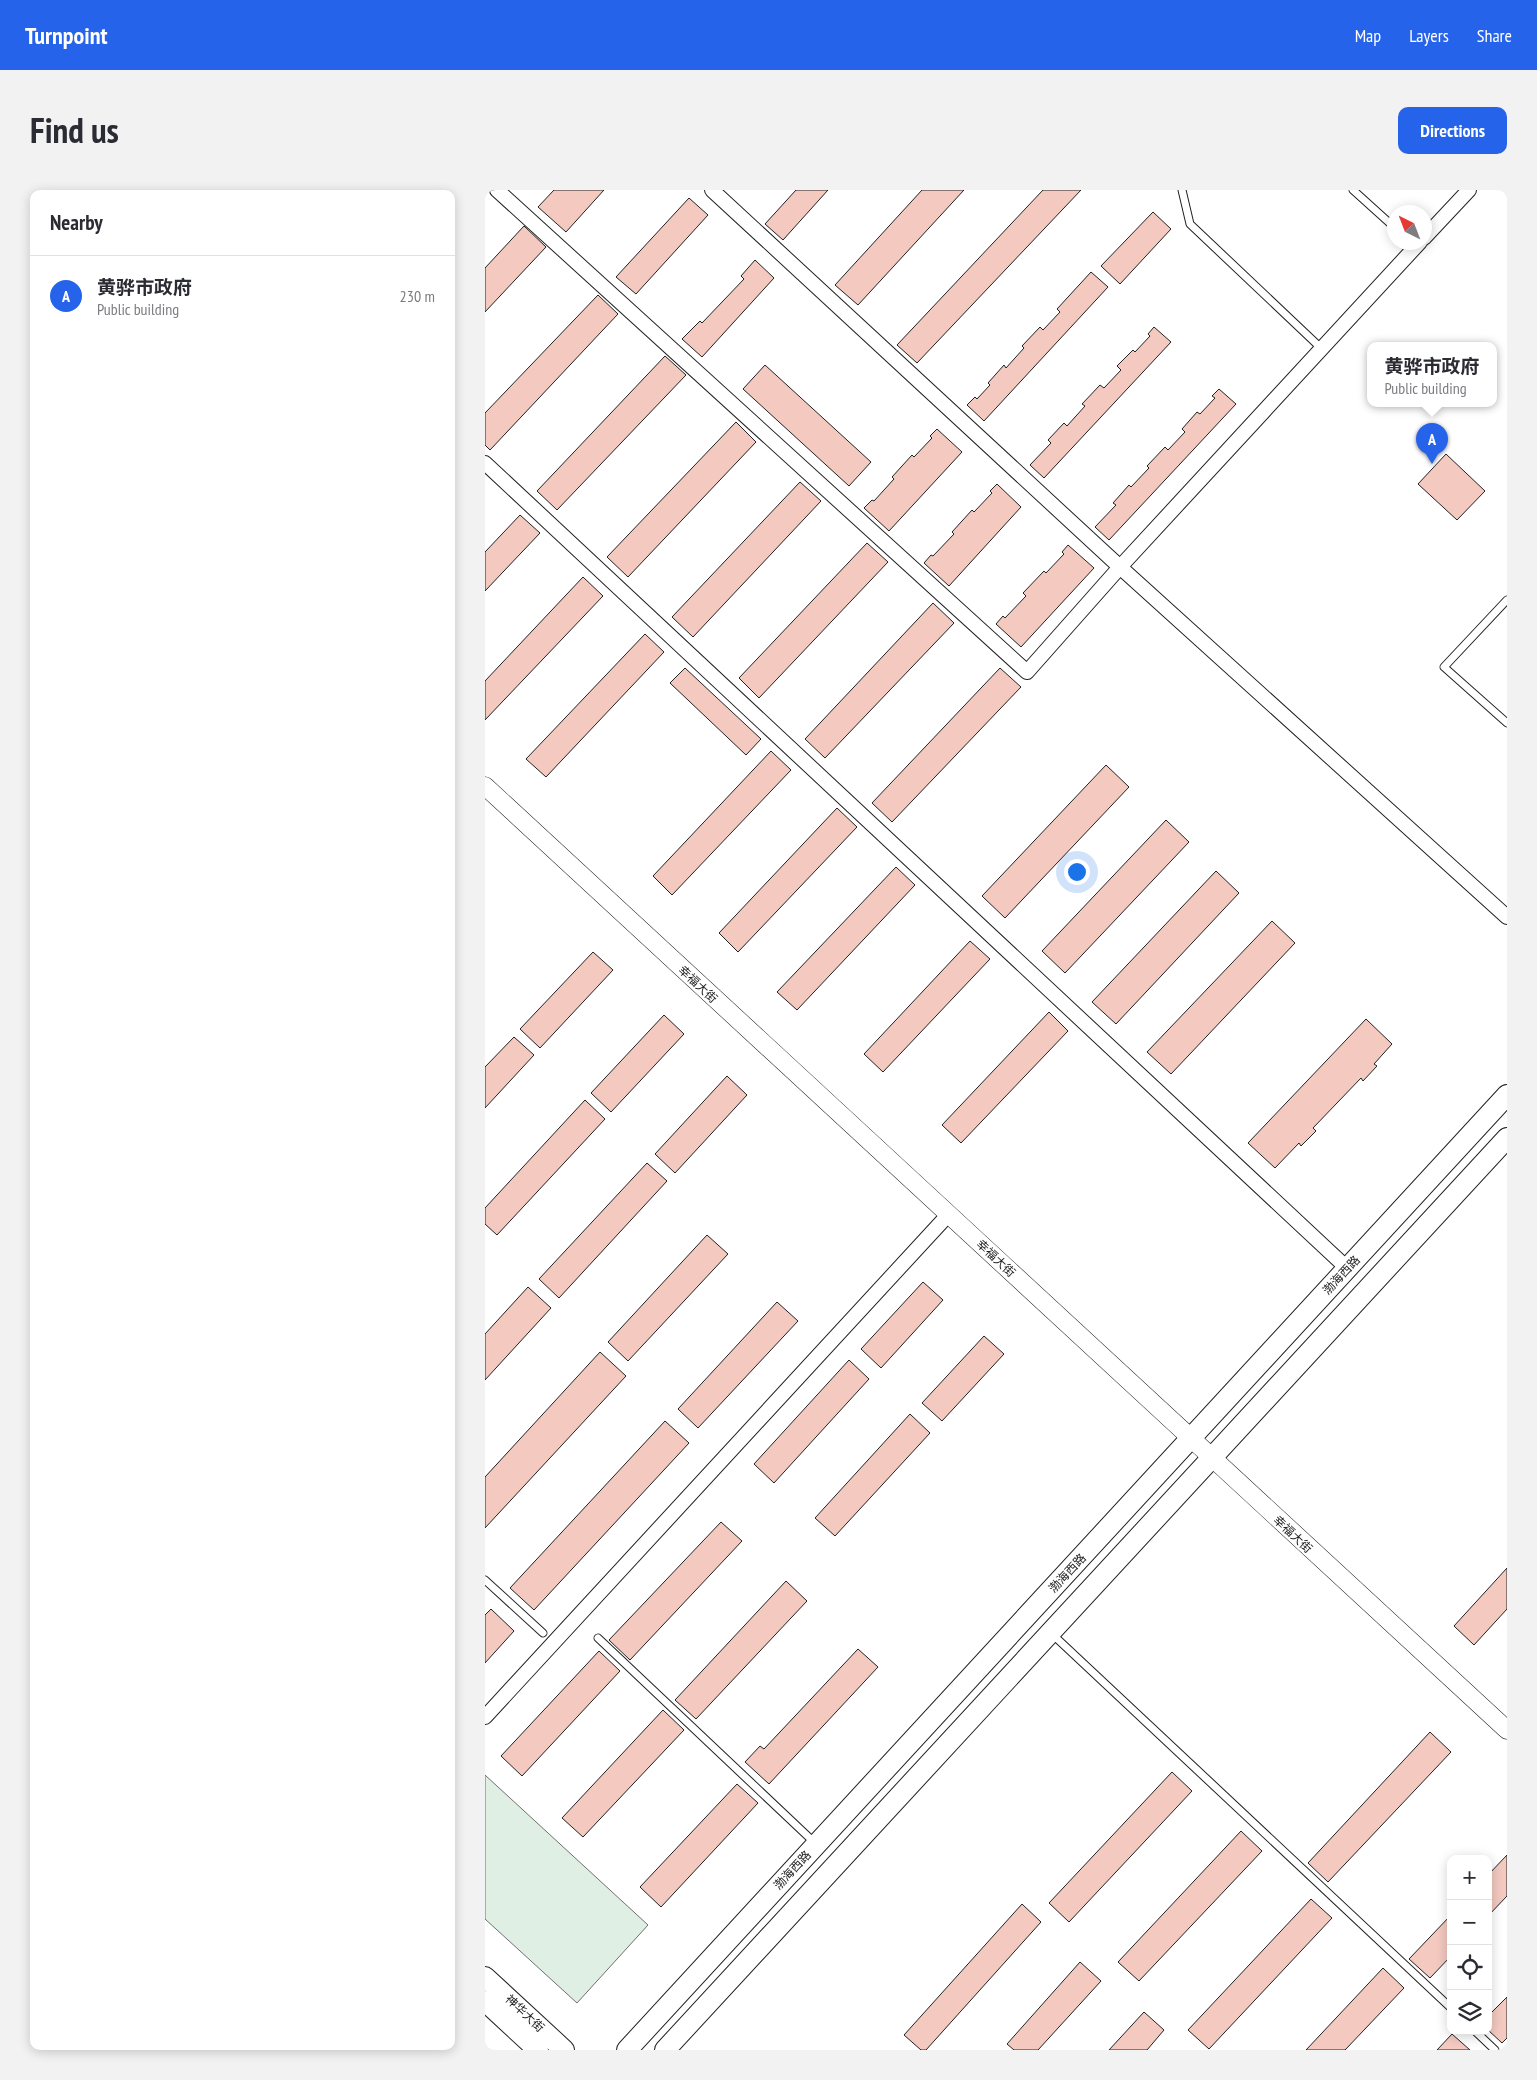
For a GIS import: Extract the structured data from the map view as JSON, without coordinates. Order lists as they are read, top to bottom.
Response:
{
  "streets": {
    "main road": ["渤海西路", "神华大街"],
    "street": ["幸福大街"]
  },
  "crossings": [
    ["幸福大街", "渤海西路"]
  ],
  "north": "top left",
  "page": {
    "header": "Turnpoint",
    "nav": ["Map", "Layers", "Share"],
    "title": "Find us",
    "buttons": "Directions",
    "heading": "Nearby",
    "list": [
      {
        "mark": "A",
        "name": "黄骅市政府",
        "note": "Public building",
        "value": "230 m"
      }
    ],
    "popup": ["黄骅市政府", "Public building"],
    "pins": "A",
    "map_buttons": ["+", "−"]
  }
}
